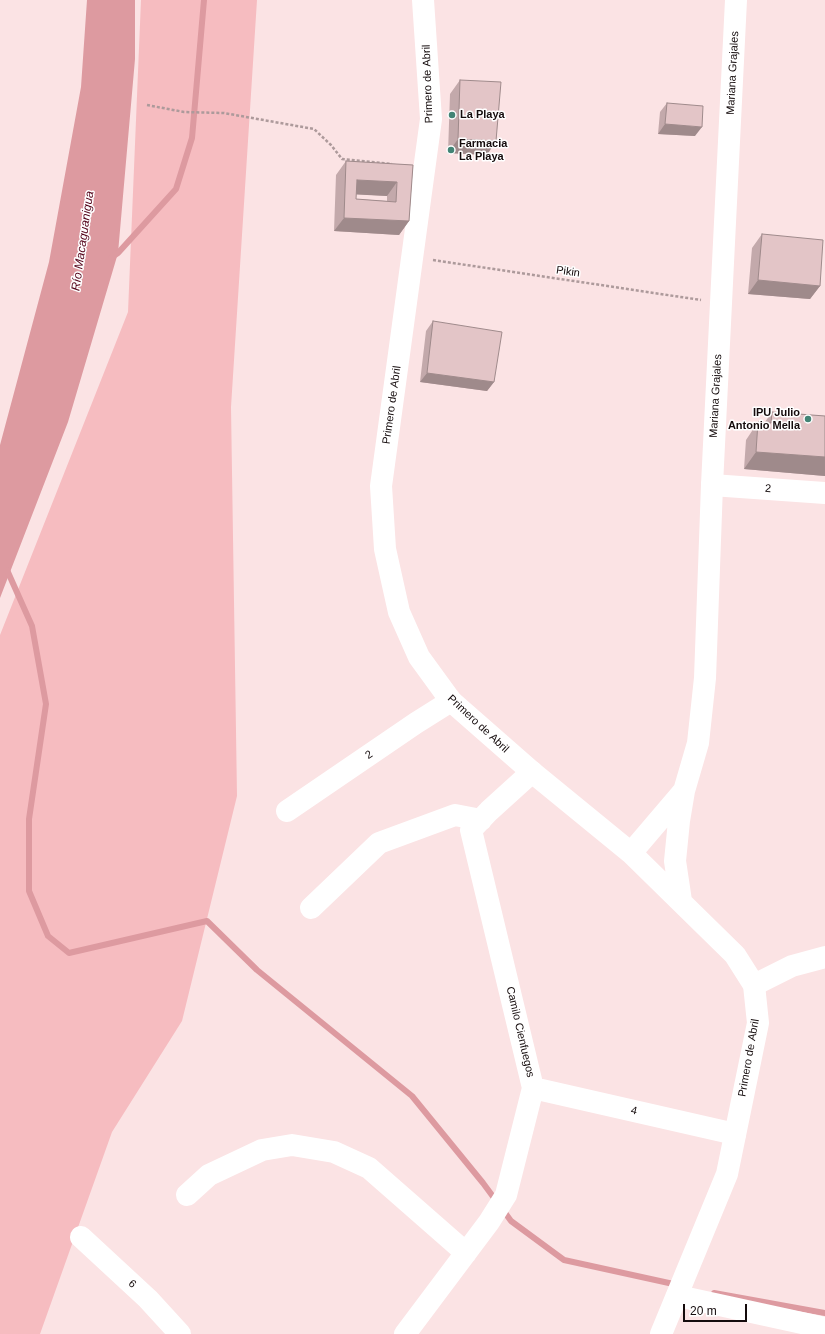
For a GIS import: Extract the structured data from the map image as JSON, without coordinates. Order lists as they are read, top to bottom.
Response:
{
  "streets": {
    "main road": [
      "Mariana Grajales",
      "Primero de Abril",
      "2",
      "Camilo Cienfuegos",
      "4",
      "6"
    ],
    "path": ["Pikin"]
  },
  "crossings": [
    ["Mariana Grajales", "Primero de Abril"],
    ["Mariana Grajales", "Pikin"],
    ["Mariana Grajales", "2"],
    ["Primero de Abril", "Pikin"],
    ["Primero de Abril", "2"],
    ["Primero de Abril", "Camilo Cienfuegos"],
    ["Primero de Abril", "4"],
    ["Camilo Cienfuegos", "4"]
  ],
  "water": ["Río Macaguanigua"],
  "places": ["La Playa", "Farmacia La Playa", "IPU Julio Antonio Mella"],
  "scale_bar": "20 m"
}
